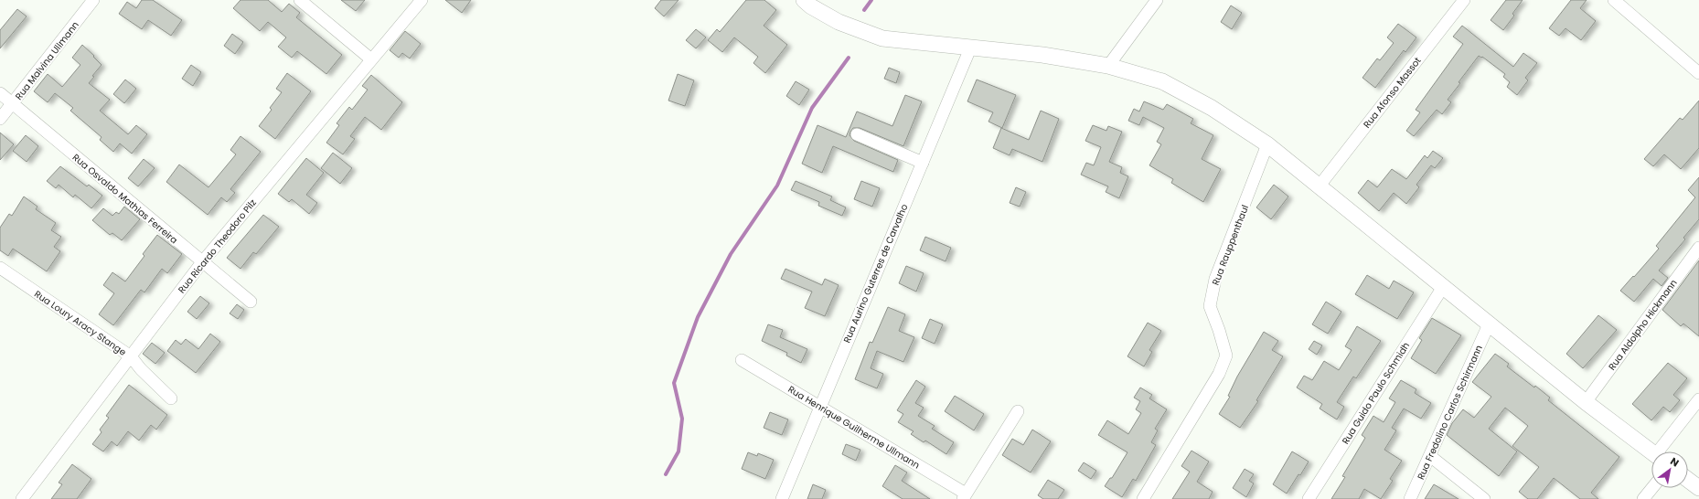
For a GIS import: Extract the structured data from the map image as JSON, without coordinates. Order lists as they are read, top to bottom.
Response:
{
  "streets": {
    "street": [
      "Rua Malvina Ullmann",
      "Rua Afonso Massot",
      "Rua Osvaldo Mathias Ferreira",
      "Rua Rauppenthaul",
      "Rua Ricardo Theodoro Pilz",
      "Rua Aurino Guterres de Carvalho",
      "Rua Loury Aracy Stange",
      "Rua Aldolpho Hickmann",
      "Rua Guido Paulo Schmidh",
      "Rua Fredolino Carlos Schirmann",
      "Rua Henrique Guilherme Ullmann"
    ]
  },
  "crossings": [
    ["Rua Malvina Ullmann", "Rua Osvaldo Mathias Ferreira"],
    ["Rua Osvaldo Mathias Ferreira", "Rua Ricardo Theodoro Pilz"],
    ["Rua Ricardo Theodoro Pilz", "Rua Loury Aracy Stange"],
    ["Rua Aurino Guterres de Carvalho", "Rua Henrique Guilherme Ullmann"]
  ],
  "north": "top right"
}
